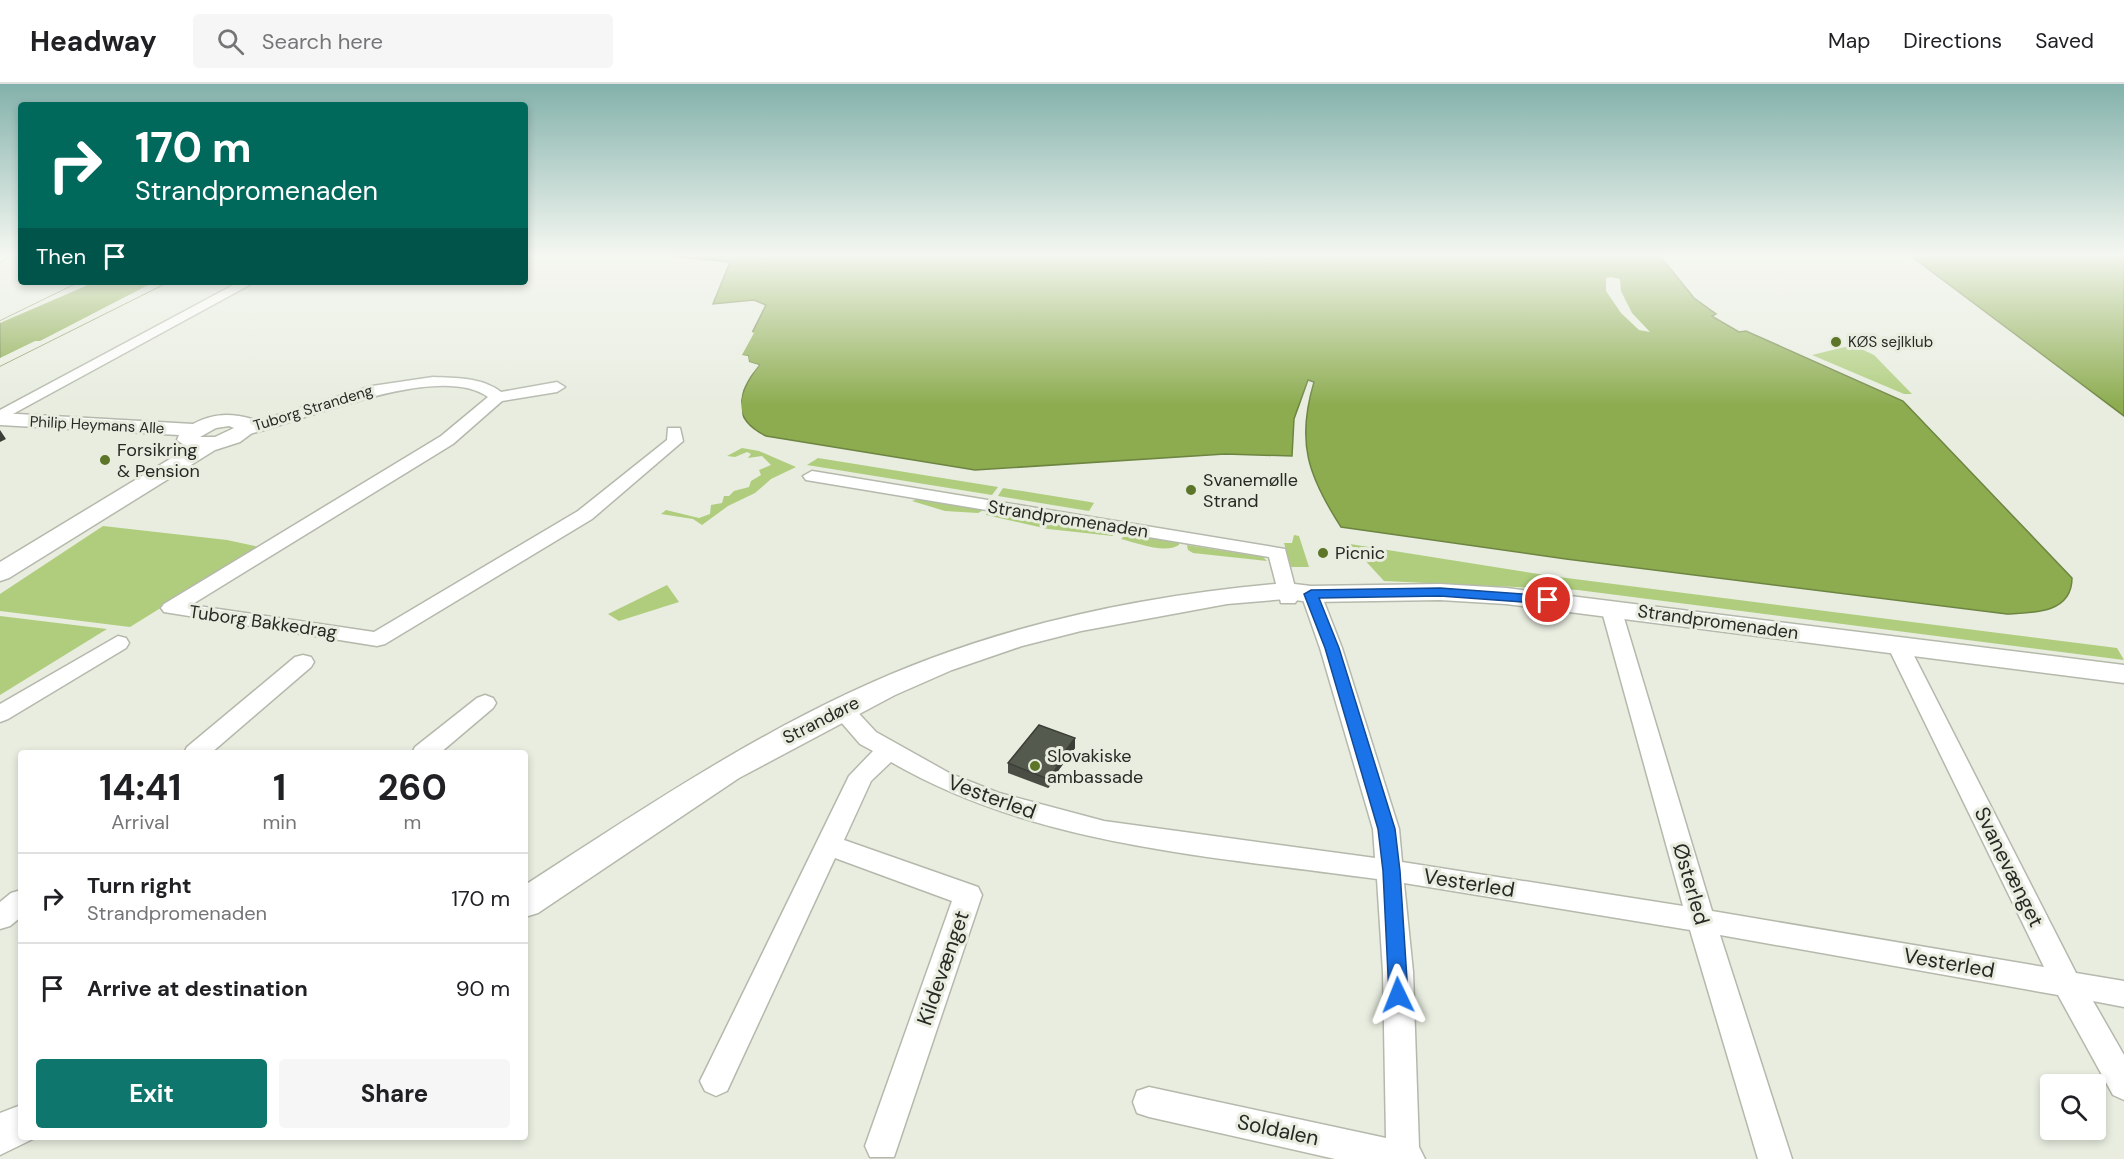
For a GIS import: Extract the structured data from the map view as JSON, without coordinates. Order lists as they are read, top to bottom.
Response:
{
  "streets": {
    "street": [
      "Tuborg Strandeng",
      "Philip Heymans Alle",
      "Strandpromenaden",
      "Tuborg Bakkedrag",
      "Strandøre",
      "Vesterled",
      "Svanevænget",
      "Østerled",
      "Kildevænget",
      "Soldalen"
    ]
  },
  "crossings": [
    ["Tuborg Strandeng", "Tuborg Bakkedrag"],
    ["Strandpromenaden", "Strandøre"],
    ["Strandpromenaden", "Svanevænget"],
    ["Strandpromenaden", "Østerled"],
    ["Strandøre", "Vesterled"],
    ["Vesterled", "Svanevænget"],
    ["Vesterled", "Østerled"]
  ],
  "places": [
    "KØS sejlklub",
    "Forsikring & Pension",
    "Svanemølle Strand",
    "Picnic",
    "Slovakiske ambassade"
  ],
  "page": {
    "header": "Headway",
    "search": "Search here",
    "nav": ["Map", "Directions", "Saved"],
    "turn": ["170 m", "Strandpromenaden"],
    "then": "Then",
    "eta": [
      "14:41",
      "Arrival",
      "1",
      "min",
      "260",
      "m"
    ],
    "list": [
      {
        "name": "Turn right",
        "note": "Strandpromenaden",
        "value": "170 m"
      },
      {
        "name": "Arrive at destination",
        "value": "90 m"
      }
    ],
    "buttons": ["Exit", "Share"]
  }
}
